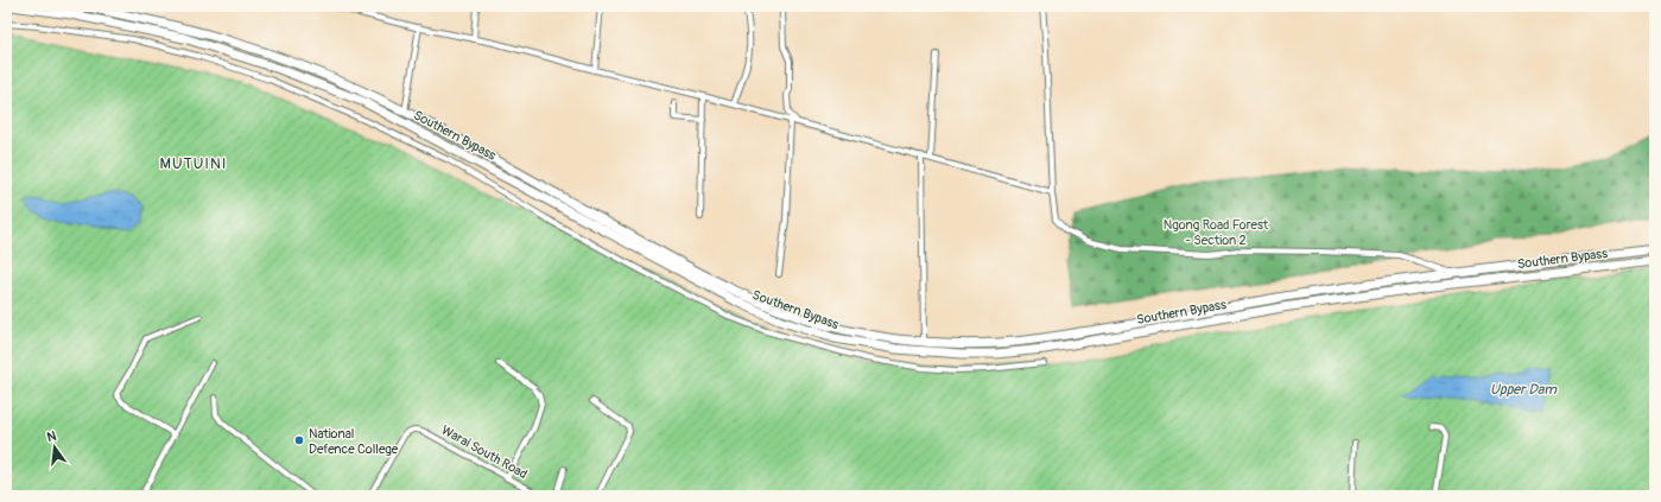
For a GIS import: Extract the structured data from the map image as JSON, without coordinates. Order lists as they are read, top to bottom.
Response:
{
  "streets": {
    "highway": ["Southern Bypass"],
    "street": ["Warai South Road"]
  },
  "districts": ["MUTUINI"],
  "water": ["Upper Dam"],
  "parks": ["Ngong Road Forest - Section 2"],
  "places": ["National Defence College"],
  "north": "top"
}
